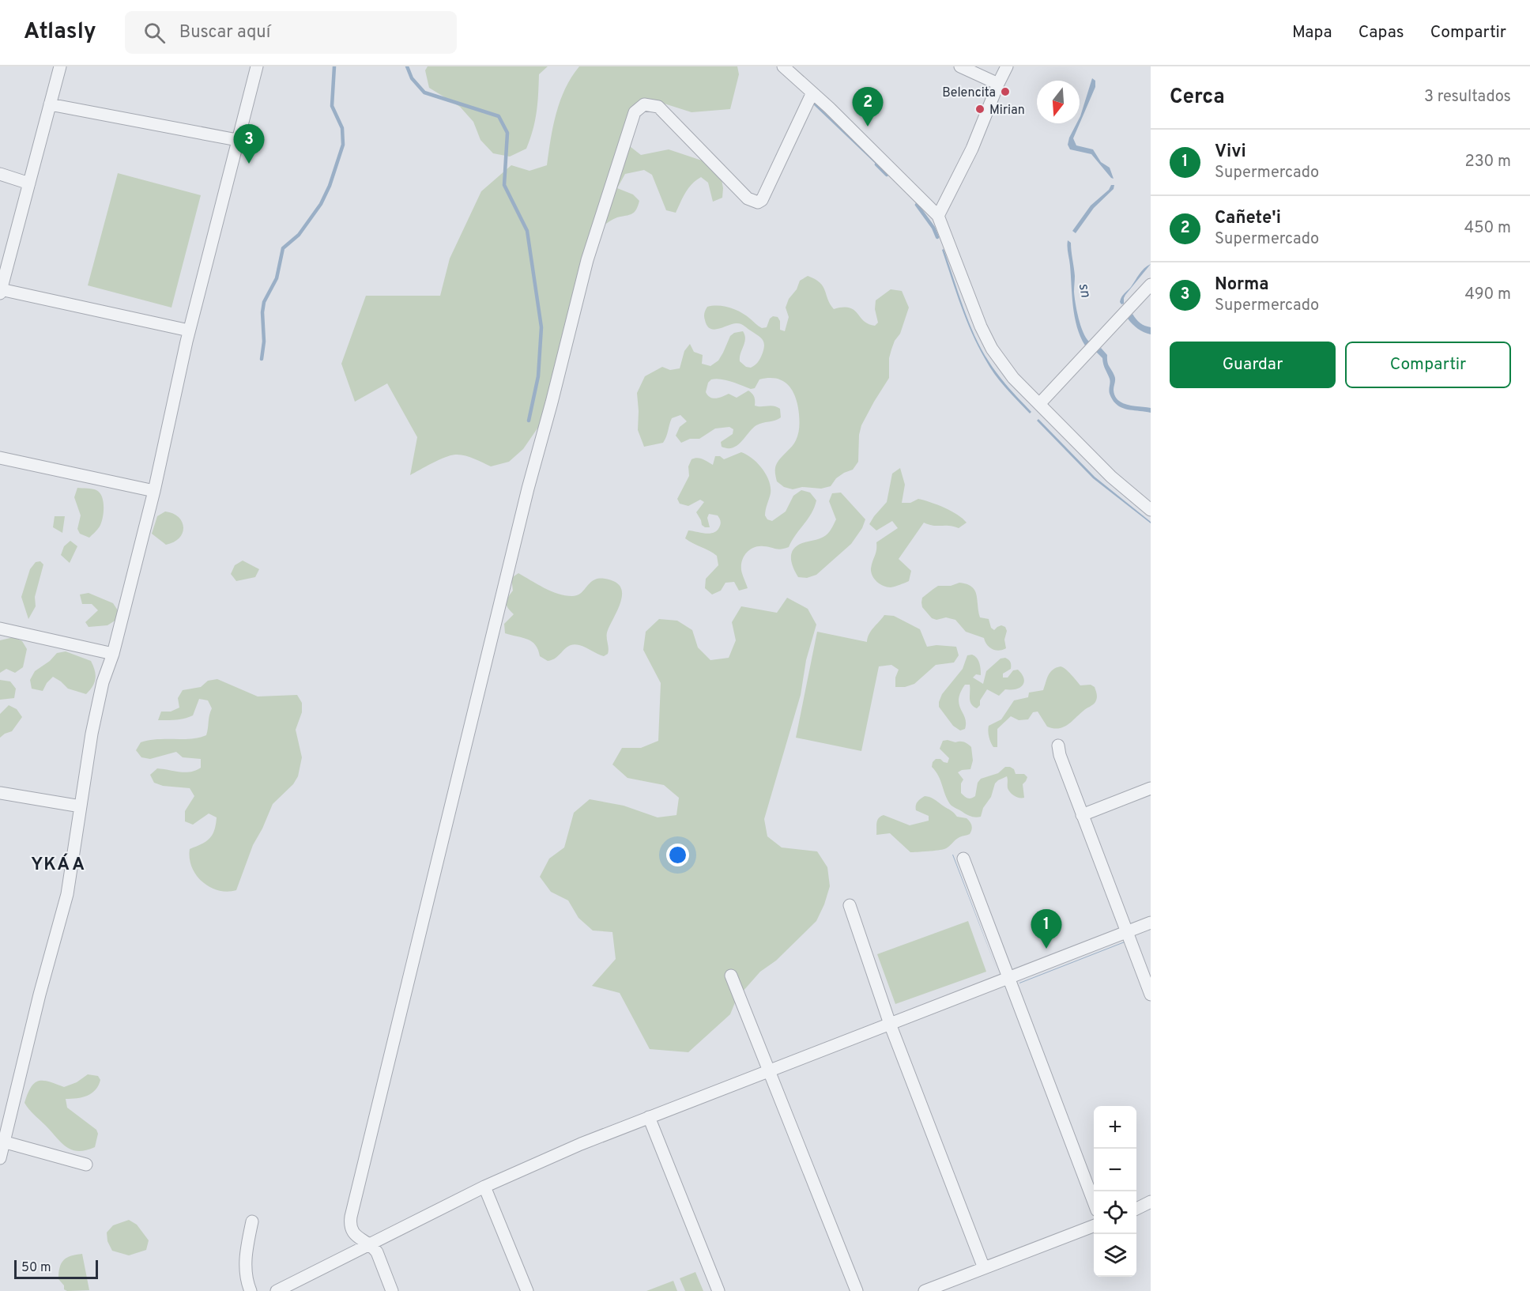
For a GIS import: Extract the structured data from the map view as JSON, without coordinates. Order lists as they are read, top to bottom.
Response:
{
  "districts": ["YKA´A"],
  "water": ["sn"],
  "places": ["Belencita", "Mirian"],
  "scale_bar": "50 m",
  "north": "bottom",
  "page": {
    "header": "Atlasly",
    "search": "Buscar aquí",
    "nav": ["Mapa", "Capas", "Compartir"],
    "heading": ["Cerca", "3 resultados"],
    "pins": ["2", "3", "1"],
    "list": [
      {
        "mark": "1",
        "name": "Vivi",
        "note": "Supermercado",
        "value": "230 m"
      },
      {
        "mark": "2",
        "name": "Cañete'i",
        "note": "Supermercado",
        "value": "450 m"
      },
      {
        "mark": "3",
        "name": "Norma",
        "note": "Supermercado",
        "value": "490 m"
      }
    ],
    "buttons": ["Guardar", "Compartir"],
    "map_buttons": ["+", "−"],
    "scale": "50 m"
  }
}
